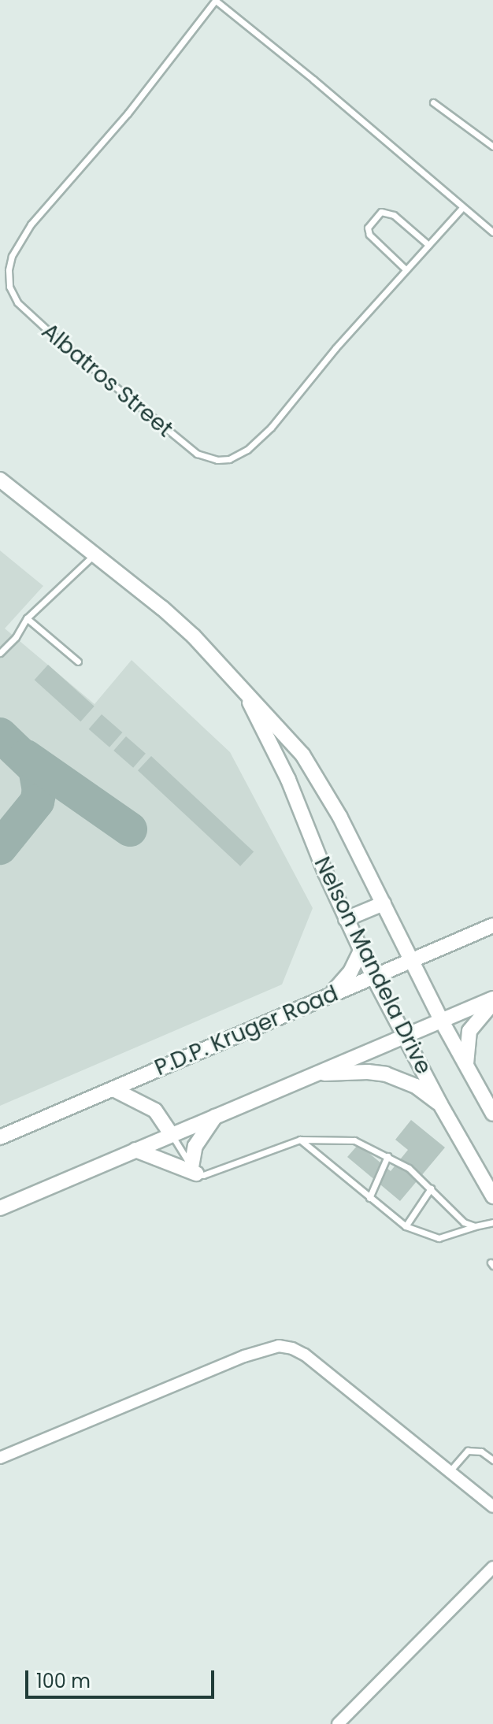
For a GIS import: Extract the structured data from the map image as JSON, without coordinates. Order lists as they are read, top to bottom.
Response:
{
  "streets": {
    "street": ["Nelson Mandela Drive", "P.D.P. Kruger Road"],
    "lane": ["Albatros Street"]
  },
  "crossings": [
    ["Nelson Mandela Drive", "P.D.P. Kruger Road"]
  ],
  "scale_bar": "100 m"
}
